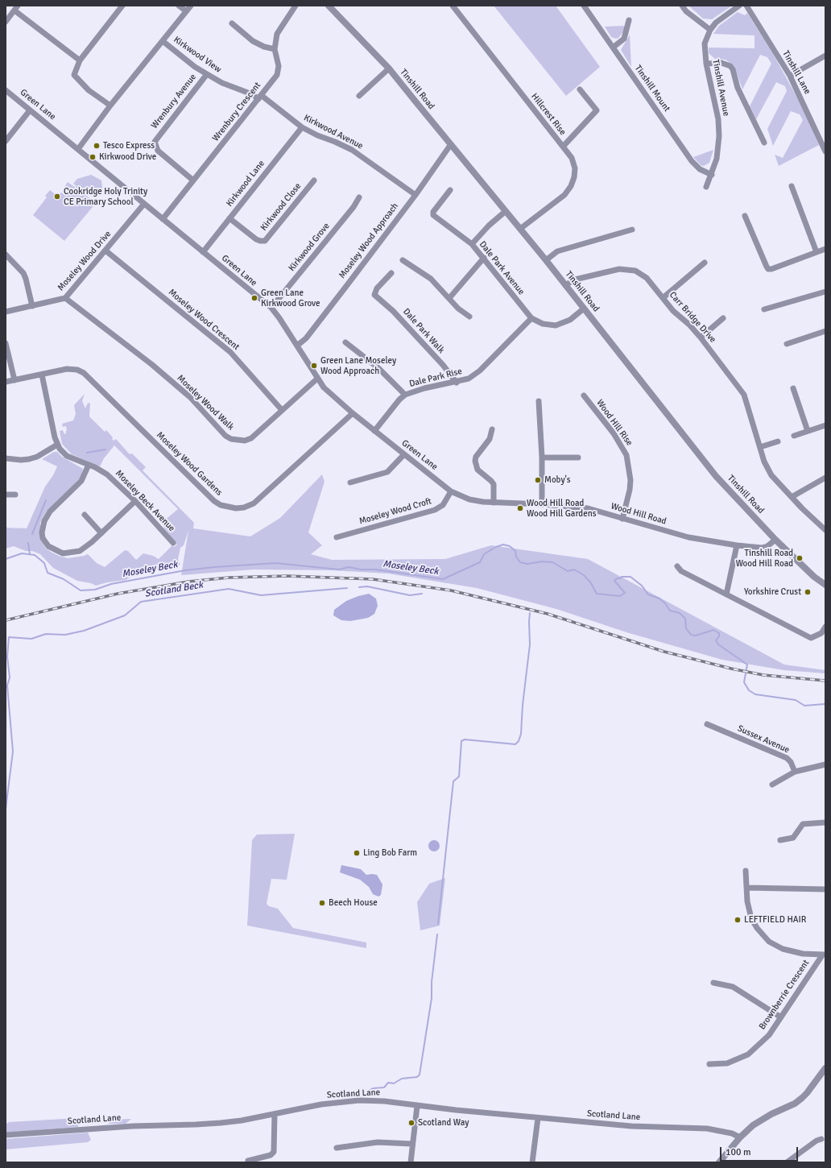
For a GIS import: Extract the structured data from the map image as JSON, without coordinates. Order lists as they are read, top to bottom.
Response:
{
  "streets": {
    "street": [
      "Kirkwood View",
      "Tinshill Lane",
      "Tinshill Avenue",
      "Tinshill Mount",
      "Tinshill Road",
      "Wrenbury Avenue",
      "Green Lane",
      "Wrenbury Crescent",
      "Hillcrest Rise",
      "Kirkwood Avenue",
      "Kirkwood Lane",
      "Kirkwood Close",
      "Moseley Wood Approach",
      "Kirkwood Grove",
      "Moseley Wood Drive",
      "Dale Park Avenue",
      "Carr Bridge Drive",
      "Moseley Wood Crescent",
      "Dale Park Walk",
      "Dale Park Rise",
      "Moseley Wood Walk",
      "Wood Hill Rise",
      "Moseley Wood Gardens",
      "Moseley Beck Avenue",
      "Moseley Wood Croft",
      "Wood Hill Road",
      "Sussex Avenue",
      "Brownberrie Crescent",
      "Scotland Lane"
    ]
  },
  "crossings": [
    ["Kirkwood View", "Wrenbury Avenue"],
    ["Kirkwood View", "Wrenbury Crescent"],
    ["Kirkwood View", "Kirkwood Avenue"],
    ["Tinshill Avenue", "Tinshill Mount"],
    ["Tinshill Road", "Hillcrest Rise"],
    ["Tinshill Road", "Moseley Wood Approach"],
    ["Tinshill Road", "Dale Park Avenue"],
    ["Tinshill Road", "Carr Bridge Drive"],
    ["Tinshill Road", "Wood Hill Road"],
    ["Wrenbury Avenue", "Wrenbury Crescent"],
    ["Green Lane", "Wrenbury Crescent"],
    ["Green Lane", "Kirkwood Lane"],
    ["Green Lane", "Moseley Wood Approach"],
    ["Green Lane", "Kirkwood Grove"],
    ["Green Lane", "Moseley Wood Drive"],
    ["Green Lane", "Dale Park Rise"],
    ["Green Lane", "Moseley Wood Walk"],
    ["Green Lane", "Moseley Wood Gardens"],
    ["Green Lane", "Moseley Wood Croft"],
    ["Green Lane", "Wood Hill Road"],
    ["Wrenbury Crescent", "Kirkwood Avenue"],
    ["Kirkwood Avenue", "Kirkwood Lane"],
    ["Kirkwood Avenue", "Moseley Wood Approach"],
    ["Kirkwood Lane", "Kirkwood Close"],
    ["Moseley Wood Drive", "Moseley Wood Crescent"],
    ["Moseley Wood Drive", "Moseley Wood Walk"],
    ["Dale Park Avenue", "Dale Park Rise"],
    ["Moseley Wood Crescent", "Moseley Wood Walk"],
    ["Dale Park Walk", "Dale Park Rise"],
    ["Wood Hill Rise", "Wood Hill Road"],
    ["Moseley Wood Gardens", "Moseley Beck Avenue"]
  ],
  "water": ["Moseley Beck", "Scotland Beck"],
  "places": [
    "Tesco Express",
    "Kirkwood Drive",
    "Cookridge Holy Trinity CE Primary School",
    "Green Lane Kirkwood Grove",
    "Green Lane Moseley Wood Approach",
    "Moby's",
    "Wood Hill Road Wood Hill Gardens",
    "Tinshill Road Wood Hill Road",
    "Yorkshire Crust",
    "Ling Bob Farm",
    "Beech House",
    "LEFTFIELD HAIR",
    "Scotland Way"
  ],
  "scale_bar": "100 m"
}
